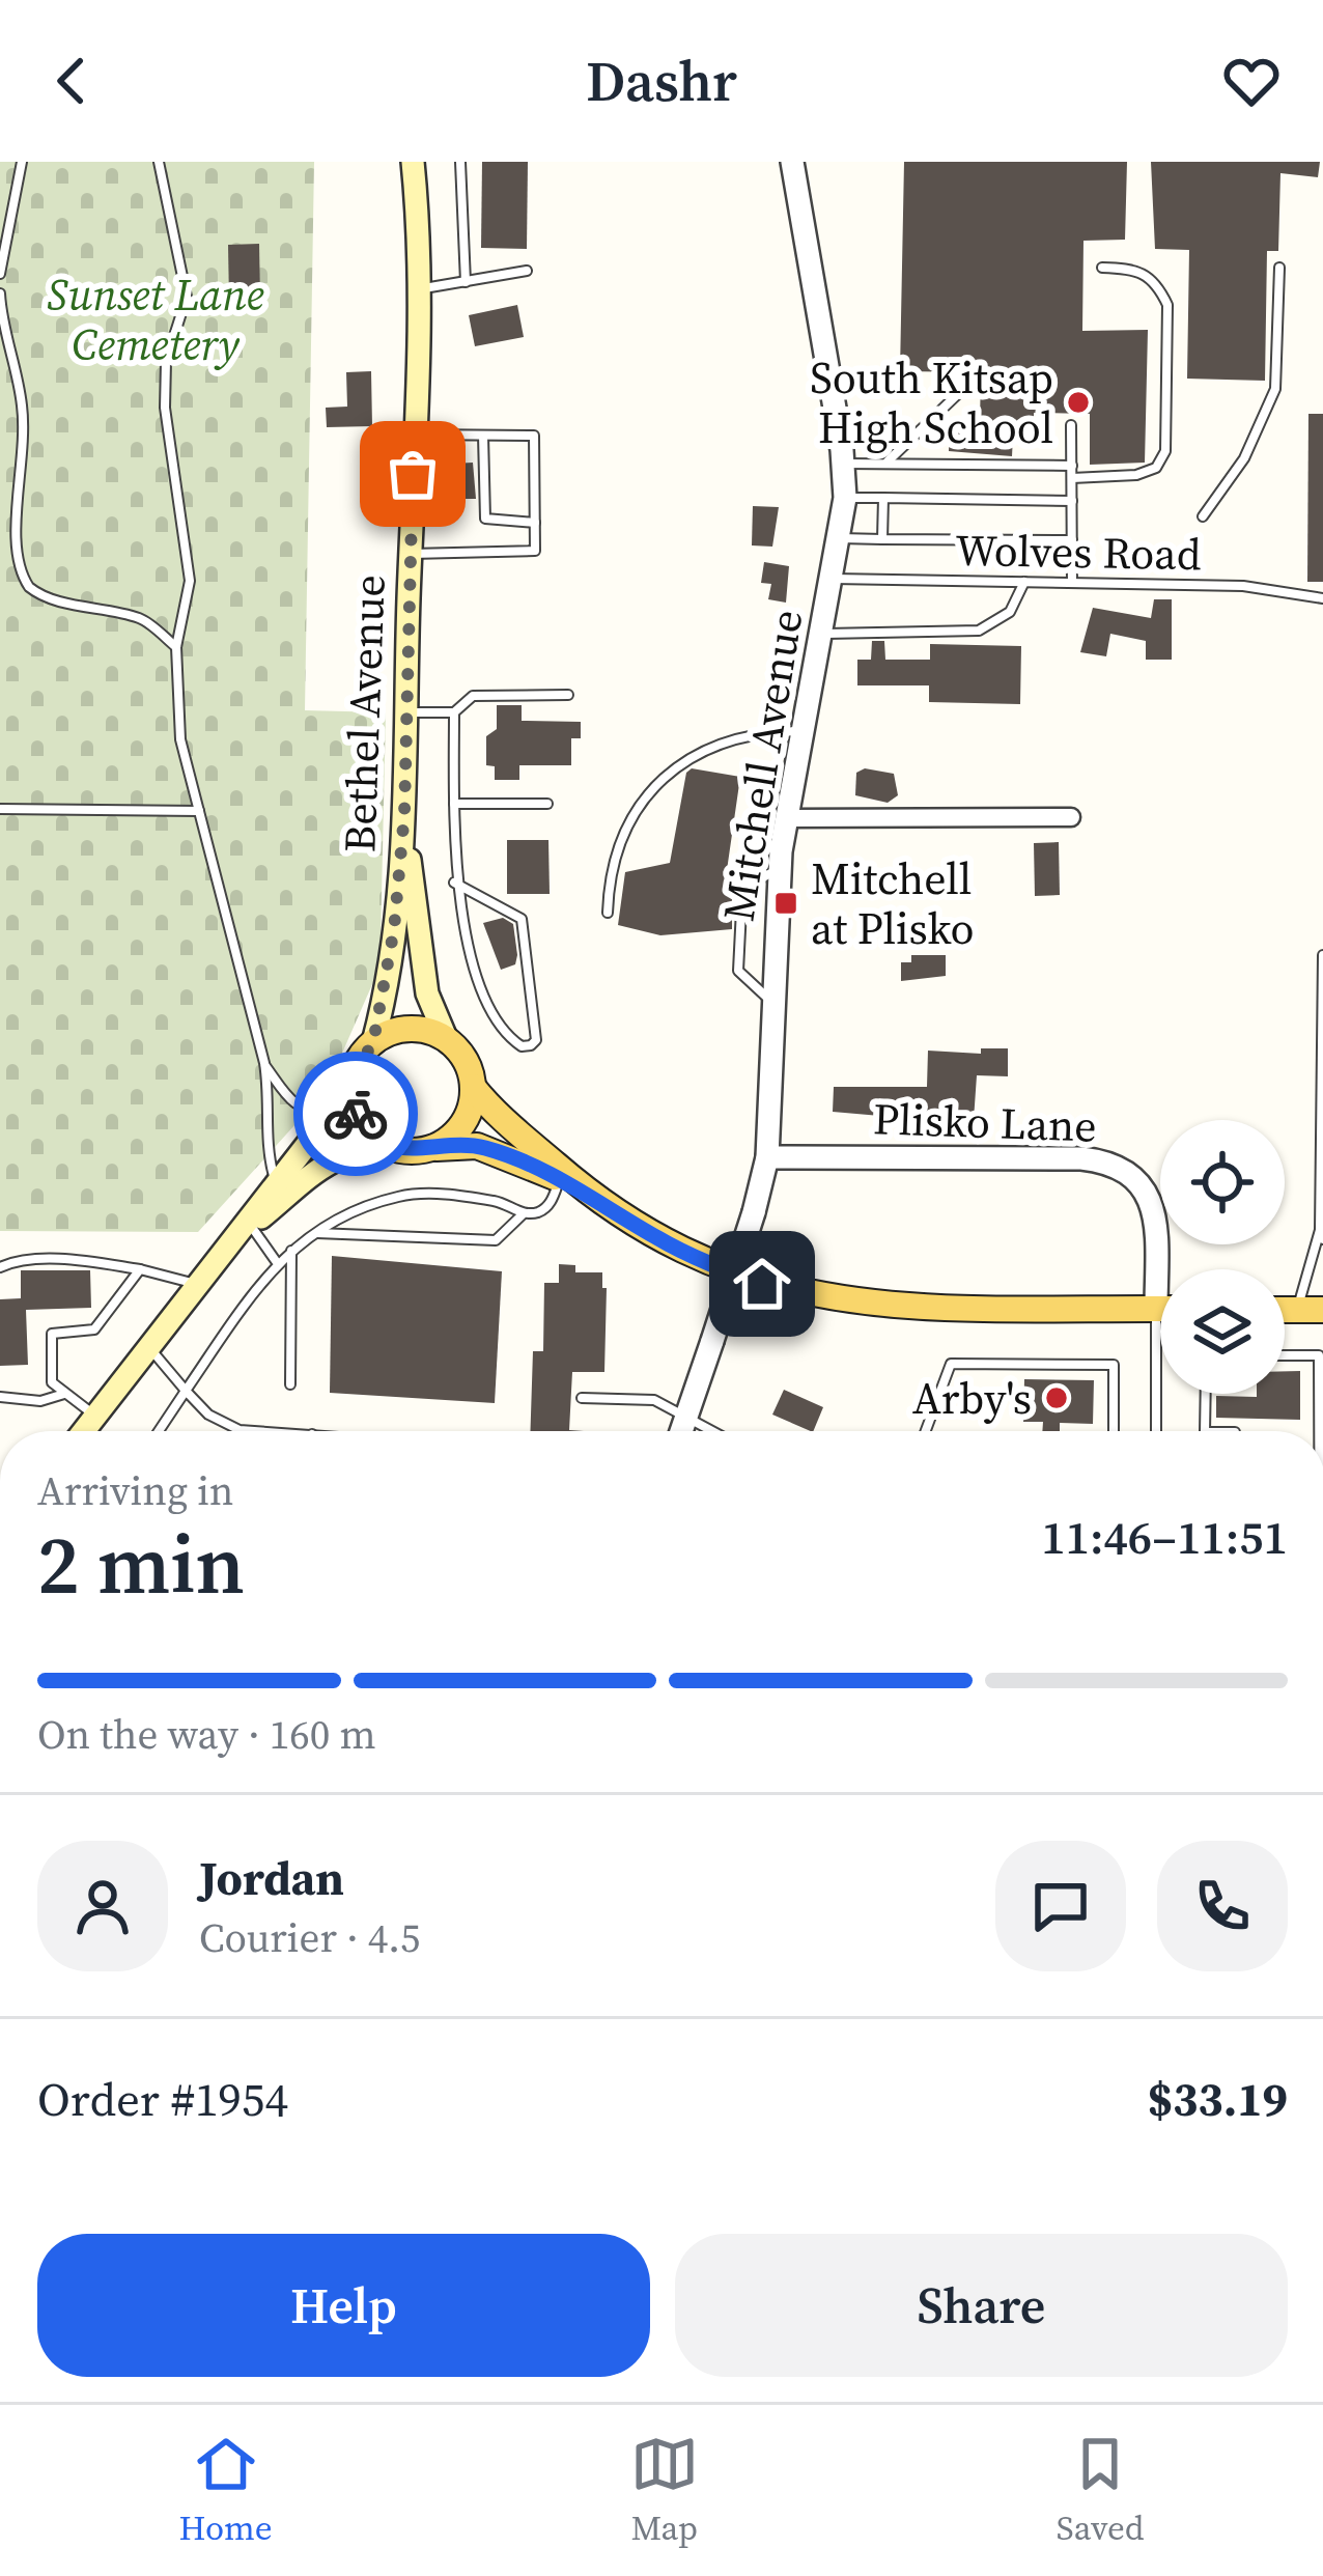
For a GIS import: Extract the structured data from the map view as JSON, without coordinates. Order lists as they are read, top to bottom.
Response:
{
  "streets": {
    "main road": ["Bethel Avenue"],
    "street": ["Mitchell Avenue", "Plisko Lane"],
    "lane": ["Wolves Road"]
  },
  "crossings": [
    ["Wolves Road", "Mitchell Avenue"],
    ["Mitchell Avenue", "Plisko Lane"]
  ],
  "parks": ["Sunset Lane Cemetery"],
  "places": {
    "other": ["South Kitsap High School", "Arby's"],
    "transit": ["Mitchell at Plisko"]
  },
  "page": {
    "header": "Dashr",
    "heading": ["2 min", "Arriving in", "11:46–11:51"],
    "panel": [
      "Jordan",
      "Courier · 4.5",
      "Order #1954",
      "$33.19"
    ],
    "bar": "On the way · 160 m",
    "buttons": ["Help", "Share"],
    "tabs": ["Home", "Map", "Saved"]
  }
}
